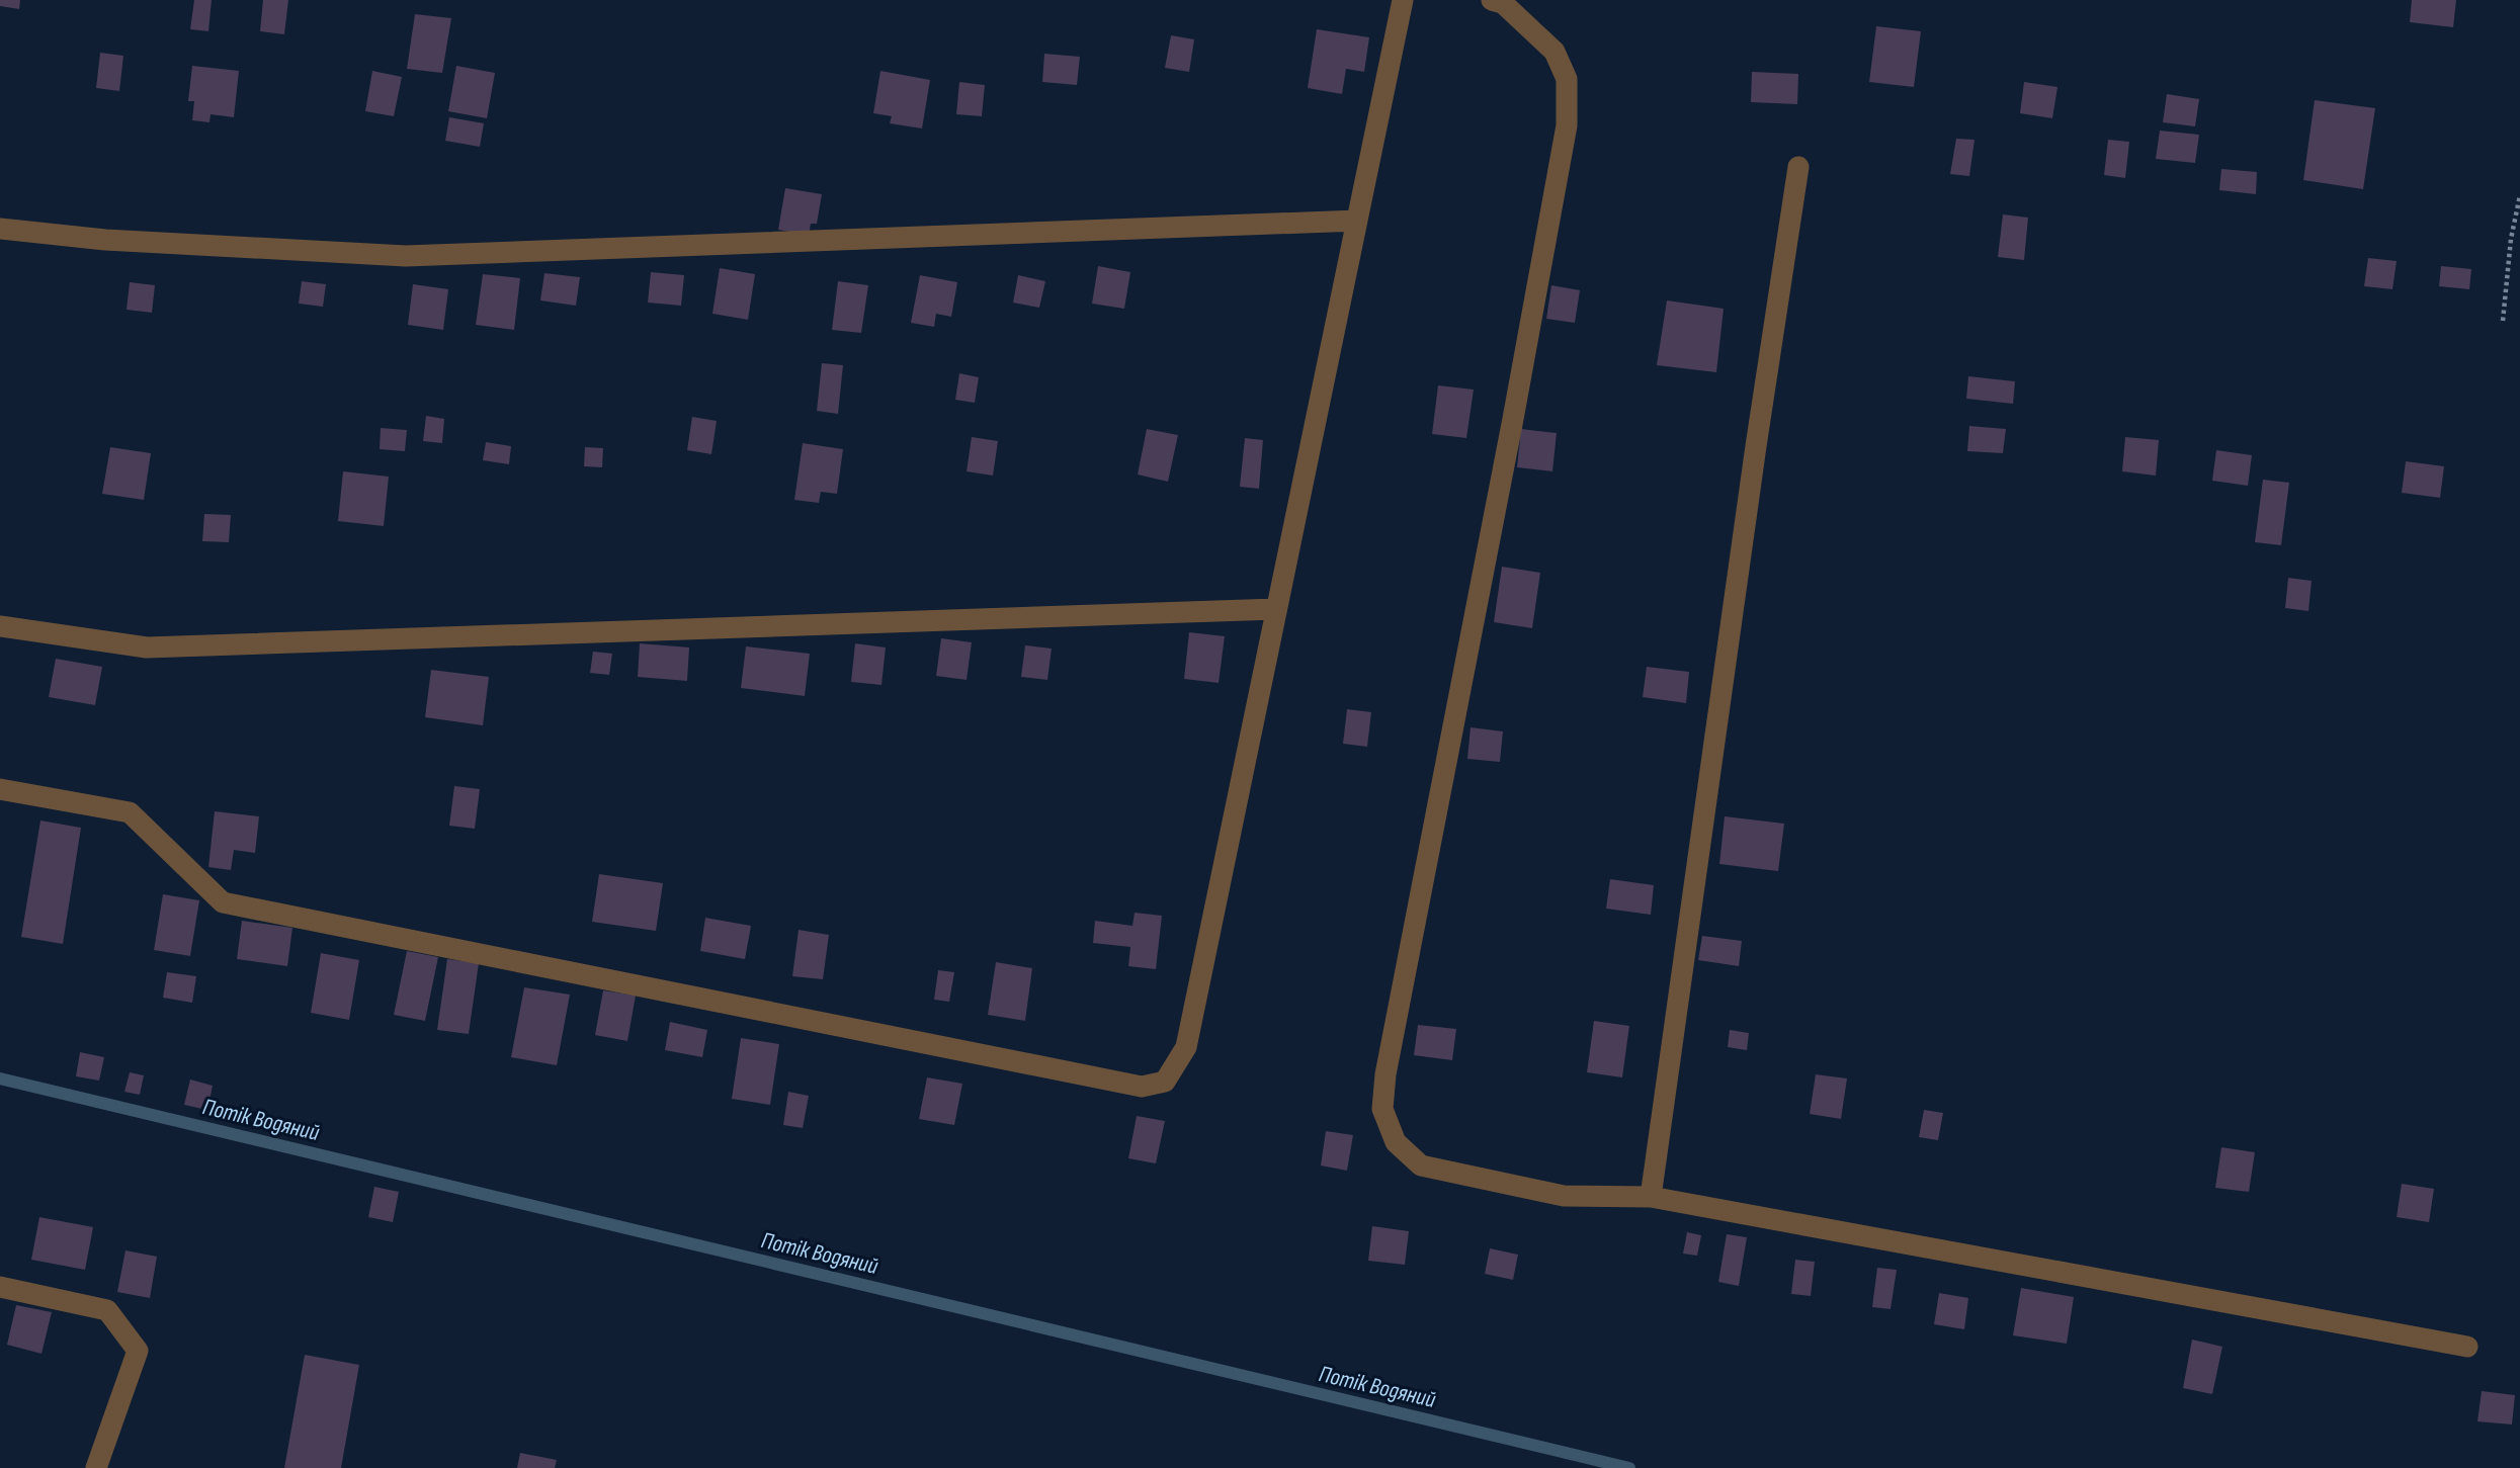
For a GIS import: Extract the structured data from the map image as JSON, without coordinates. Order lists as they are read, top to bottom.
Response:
{
  "water": ["Потік Водяний"]
}
